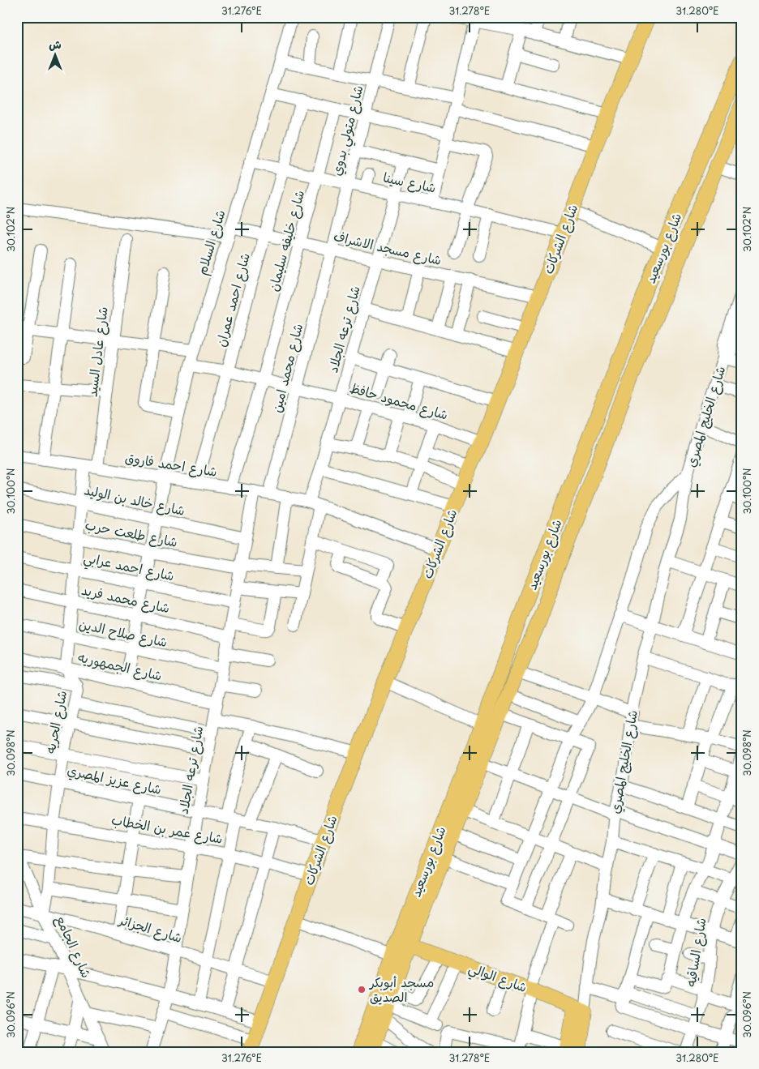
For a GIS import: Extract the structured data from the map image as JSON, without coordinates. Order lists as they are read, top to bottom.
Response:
{
  "streets": {
    "main road": [
      "شارع الشركات",
      "شارع بورسعيد",
      "شارع الخليج المصري",
      "شارع الوالي"
    ],
    "street": [
      "شارع متولي بدوي",
      "شارع سينا",
      "شارع خليفه سليمان",
      "شارع السلام",
      "شارع مسجد الاشراف",
      "شارع احمد عمران",
      "شارع ترعه الجلاد",
      "شارع عادل السيد",
      "شارع محمد امين",
      "شارع محمود حافظ",
      "شارع احمد فاروق",
      "شارع خالد بن الوليد",
      "شارع طلعت حرب",
      "شارع احمد عرابي",
      "شارع محمد فريد",
      "شارع صلاح الدين",
      "شارع الجمهوريه",
      "شارع الحريه",
      "شارع عزيز المصري",
      "شارع عمر بن الخطاب",
      "شارع الجزائر",
      "شارع الجامع",
      "شارع الساقيه"
    ]
  },
  "crossings": [
    ["شارع متولي بدوي", "شارع سينا"],
    ["شارع متولي بدوي", "شارع مسجد الاشراف"],
    ["شارع متولي بدوي", "شارع محمد امين"],
    ["شارع سينا", "شارع الشركات"],
    ["شارع سينا", "شارع خليفه سليمان"],
    ["شارع سينا", "شارع السلام"],
    ["شارع سينا", "شارع احمد عمران"],
    ["شارع سينا", "شارع ترعه الجلاد"],
    ["شارع الشركات", "شارع مسجد الاشراف"],
    ["شارع الشركات", "شارع محمود حافظ"],
    ["شارع الشركات", "شارع احمد فاروق"],
    ["شارع الشركات", "شارع عزيز المصري"],
    ["شارع الشركات", "شارع عمر بن الخطاب"],
    ["شارع الشركات", "شارع الجزائر"],
    ["شارع خليفه سليمان", "شارع مسجد الاشراف"],
    ["شارع خليفه سليمان", "شارع محمود حافظ"],
    ["شارع خليفه سليمان", "شارع احمد فاروق"],
    ["شارع السلام", "شارع مسجد الاشراف"],
    ["شارع السلام", "شارع محمود حافظ"],
    ["شارع السلام", "شارع احمد فاروق"],
    ["شارع السلام", "شارع خالد بن الوليد"],
    ["شارع السلام", "شارع طلعت حرب"],
    ["شارع السلام", "شارع احمد عرابي"],
    ["شارع السلام", "شارع محمد فريد"],
    ["شارع السلام", "شارع صلاح الدين"],
    ["شارع السلام", "شارع الجمهوريه"],
    ["شارع مسجد الاشراف", "شارع احمد عمران"],
    ["شارع مسجد الاشراف", "شارع ترعه الجلاد"],
    ["شارع مسجد الاشراف", "شارع محمد امين"],
    ["شارع بورسعيد", "شارع الوالي"],
    ["شارع احمد عمران", "شارع محمود حافظ"],
    ["شارع احمد عمران", "شارع احمد فاروق"],
    ["شارع ترعه الجلاد", "شارع محمود حافظ"],
    ["شارع ترعه الجلاد", "شارع احمد فاروق"],
    ["شارع ترعه الجلاد", "شارع خالد بن الوليد"],
    ["شارع ترعه الجلاد", "شارع طلعت حرب"],
    ["شارع ترعه الجلاد", "شارع احمد عرابي"],
    ["شارع ترعه الجلاد", "شارع محمد فريد"],
    ["شارع ترعه الجلاد", "شارع صلاح الدين"],
    ["شارع ترعه الجلاد", "شارع الجمهوريه"],
    ["شارع ترعه الجلاد", "شارع عزيز المصري"],
    ["شارع ترعه الجلاد", "شارع عمر بن الخطاب"],
    ["شارع ترعه الجلاد", "شارع الجزائر"],
    ["شارع عادل السيد", "شارع احمد فاروق"],
    ["شارع محمد امين", "شارع محمود حافظ"],
    ["شارع محمد امين", "شارع احمد فاروق"],
    ["شارع الخليج المصري", "شارع الوالي"],
    ["شارع الجمهوريه", "شارع الحريه"],
    ["شارع الحريه", "شارع عزيز المصري"],
    ["شارع الحريه", "شارع عمر بن الخطاب"],
    ["شارع الحريه", "شارع الجزائر"],
    ["شارع الحريه", "شارع الجامع"],
    ["شارع الجزائر", "شارع الجامع"]
  ],
  "places": ["مسجد أبوبكر الصديق"],
  "north": "top",
  "coordinates": [
    "31.276°E",
    "31.278°E",
    "31.280°E",
    "30.102°N",
    "30.100°N",
    "30.098°N",
    "30.096°N"
  ]
}
